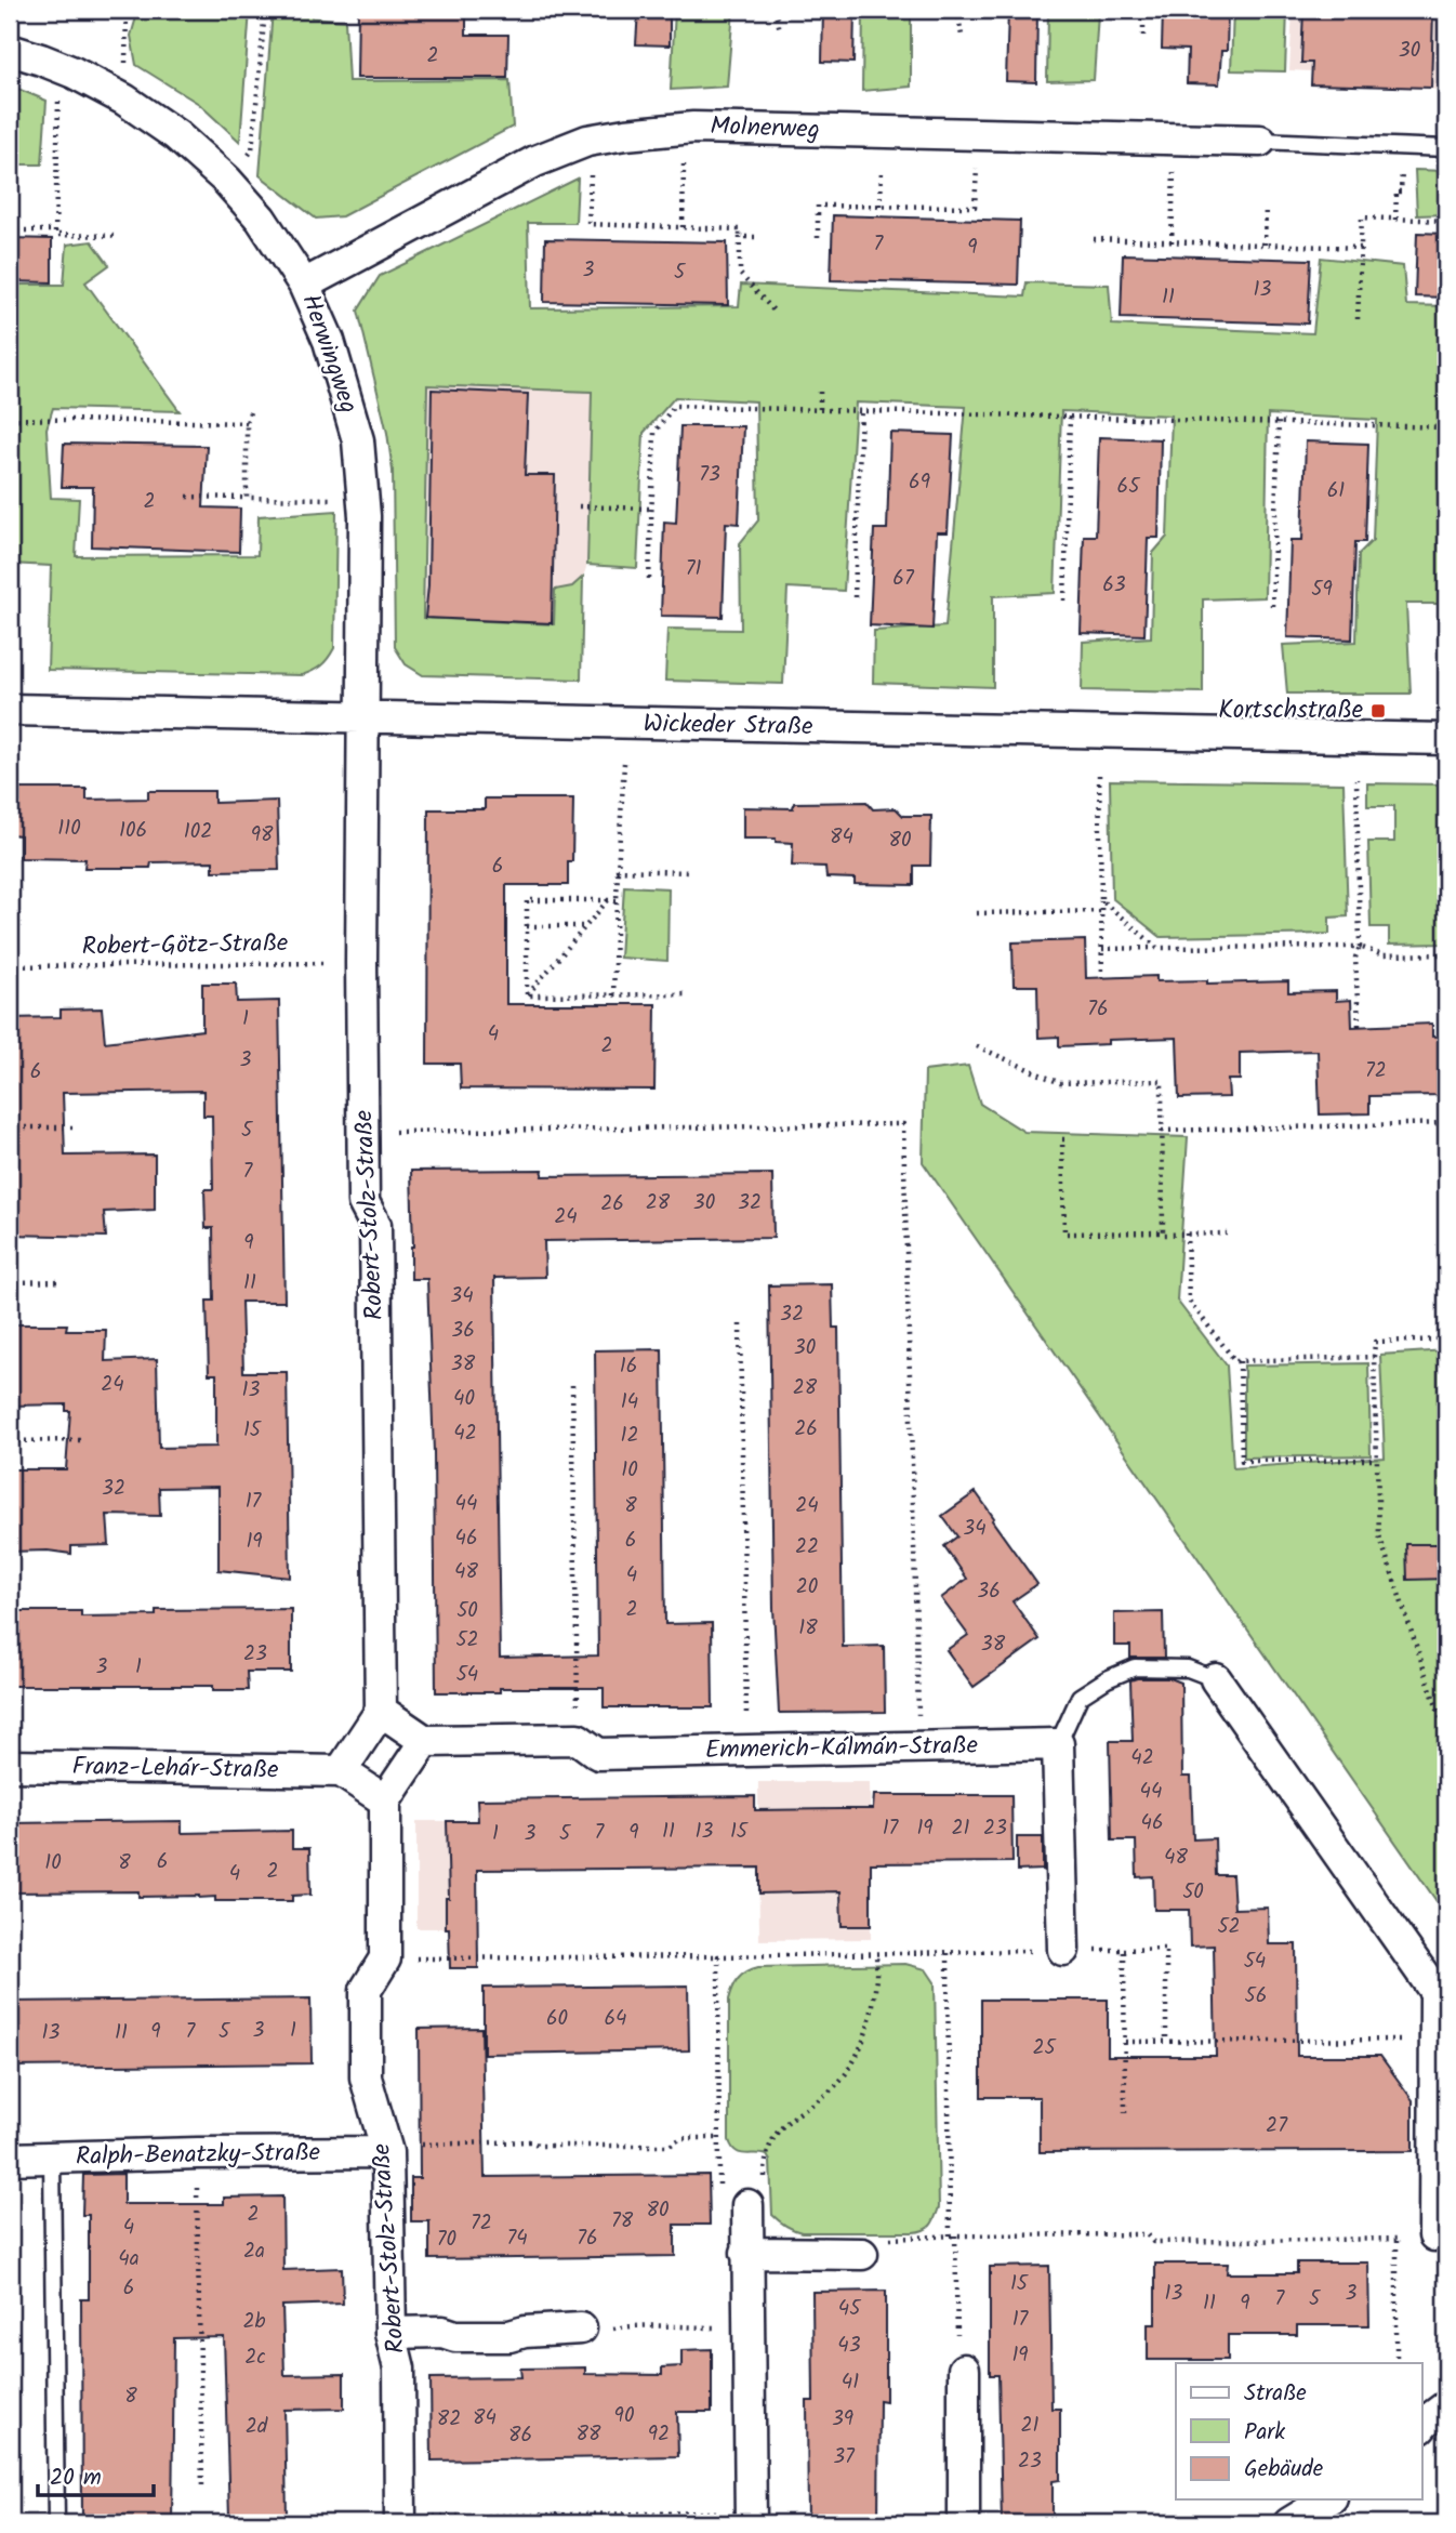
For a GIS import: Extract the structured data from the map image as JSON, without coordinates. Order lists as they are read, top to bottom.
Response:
{
  "streets": {
    "street": [
      "Molnerweg",
      "Herwingweg",
      "Wickeder Straße",
      "Robert-Stolz-Straße",
      "Emmerich-Kálmán-Straße",
      "Franz-Lehár-Straße",
      "Ralph-Benatzky-Straße"
    ],
    "path": ["Robert-Götz-Straße"]
  },
  "crossings": [
    ["Molnerweg", "Herwingweg"],
    ["Herwingweg", "Wickeder Straße"],
    ["Herwingweg", "Robert-Stolz-Straße"],
    ["Wickeder Straße", "Robert-Stolz-Straße"],
    ["Robert-Götz-Straße", "Robert-Stolz-Straße"],
    ["Robert-Stolz-Straße", "Ralph-Benatzky-Straße"]
  ],
  "places": {
    "transit": ["Kortschstraße"]
  },
  "house_numbers": [
    "30",
    "2",
    "7",
    "9",
    "3",
    "5",
    "13",
    "11",
    "73",
    "69",
    "65",
    "61",
    "2",
    "71",
    "67",
    "63",
    "59",
    "110",
    "106",
    "102",
    "98",
    "84",
    "80",
    "6",
    "76",
    "1",
    "4",
    "2",
    "3",
    "72",
    "6",
    "5",
    "7",
    "28",
    "30",
    "32",
    "26",
    "24",
    "9",
    "11",
    "34",
    "32",
    "36",
    "30",
    "38",
    "16",
    "24",
    "28",
    "13",
    "40",
    "14",
    "26",
    "15",
    "42",
    "12",
    "10",
    "32",
    "17",
    "44",
    "8",
    "24",
    "34",
    "46",
    "6",
    "19",
    "22",
    "48",
    "4",
    "20",
    "36",
    "2",
    "50",
    "18",
    "52",
    "38",
    "23",
    "3",
    "1",
    "54",
    "42",
    "44",
    "46",
    "17",
    "19",
    "21",
    "23",
    "11",
    "13",
    "15",
    "7",
    "9",
    "1",
    "3",
    "5",
    "48",
    "6",
    "10",
    "8",
    "2",
    "4",
    "50",
    "52",
    "54",
    "56",
    "60",
    "64",
    "3",
    "1",
    "9",
    "7",
    "5",
    "13",
    "11",
    "25",
    "27",
    "80",
    "2",
    "78",
    "72",
    "4",
    "74",
    "76",
    "70",
    "2a",
    "4a",
    "15",
    "6",
    "13",
    "3",
    "7",
    "5",
    "11",
    "9",
    "45",
    "17",
    "2b",
    "43",
    "19",
    "2c",
    "41",
    "8",
    "90",
    "84",
    "82",
    "39",
    "21",
    "2d",
    "88",
    "92",
    "86",
    "37",
    "23"
  ],
  "legend": ["Straße", "Park", "Gebäude"],
  "scale_bar": "20 m"
}
